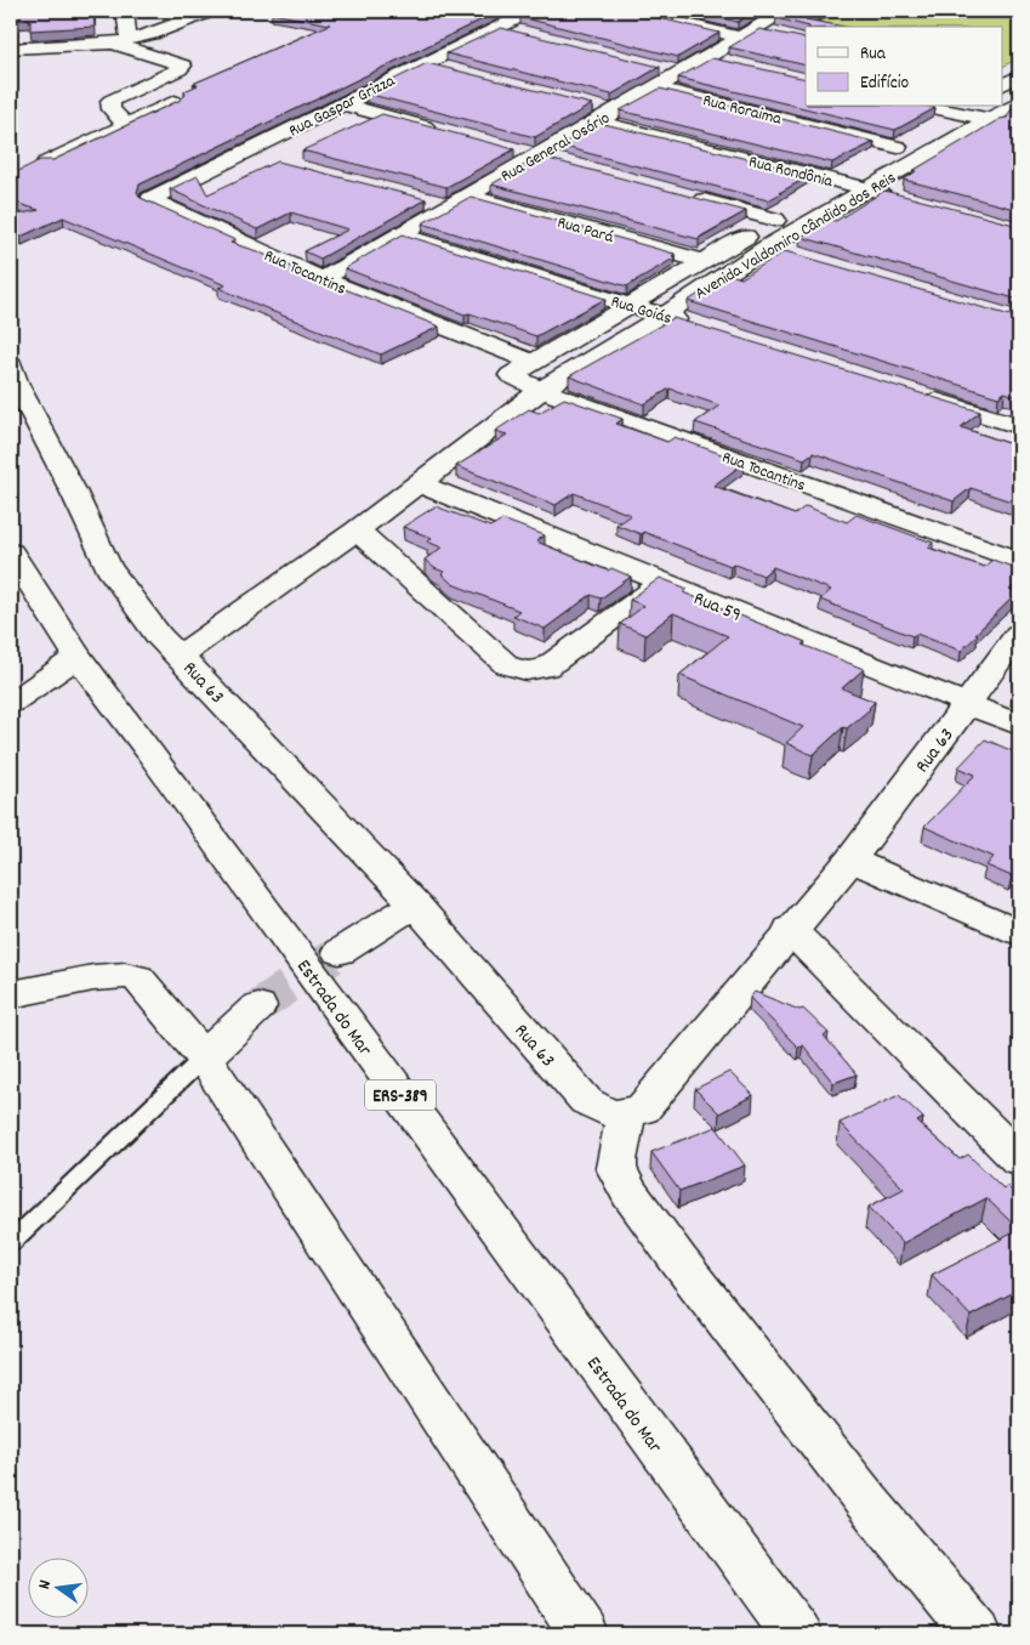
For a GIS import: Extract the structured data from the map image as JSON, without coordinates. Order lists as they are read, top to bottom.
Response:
{
  "streets": {
    "street": [
      "Rua Gaspar Grizza",
      "Rua Roraima",
      "Rua General Osório",
      "Rua Rondônia",
      "Rua Pará",
      "Avenida Valdomiro Cândido dos Reis",
      "Rua Tocantins",
      "Rua Goiás",
      "Rua 59",
      "Rua 63",
      "Estrada do Mar",
      "ERS-389"
    ]
  },
  "crossings": [
    ["Rua Gaspar Grizza", "Rua Tocantins"],
    ["Rua Roraima", "Rua General Osório"],
    ["Rua Roraima", "Avenida Valdomiro Cândido dos Reis"],
    ["Rua General Osório", "Rua Rondônia"],
    ["Rua General Osório", "Rua Pará"],
    ["Rua General Osório", "Rua Tocantins"],
    ["Rua General Osório", "Rua Goiás"],
    ["Rua Rondônia", "Avenida Valdomiro Cândido dos Reis"],
    ["Rua Pará", "Avenida Valdomiro Cândido dos Reis"],
    ["Avenida Valdomiro Cândido dos Reis", "Rua Tocantins"],
    ["Avenida Valdomiro Cândido dos Reis", "Rua Goiás"],
    ["Avenida Valdomiro Cândido dos Reis", "Rua 59"],
    ["Avenida Valdomiro Cândido dos Reis", "Rua 63"],
    ["Rua 59", "Rua 63"]
  ],
  "legend": ["Rua", "Edifício"],
  "north": "left"
}
